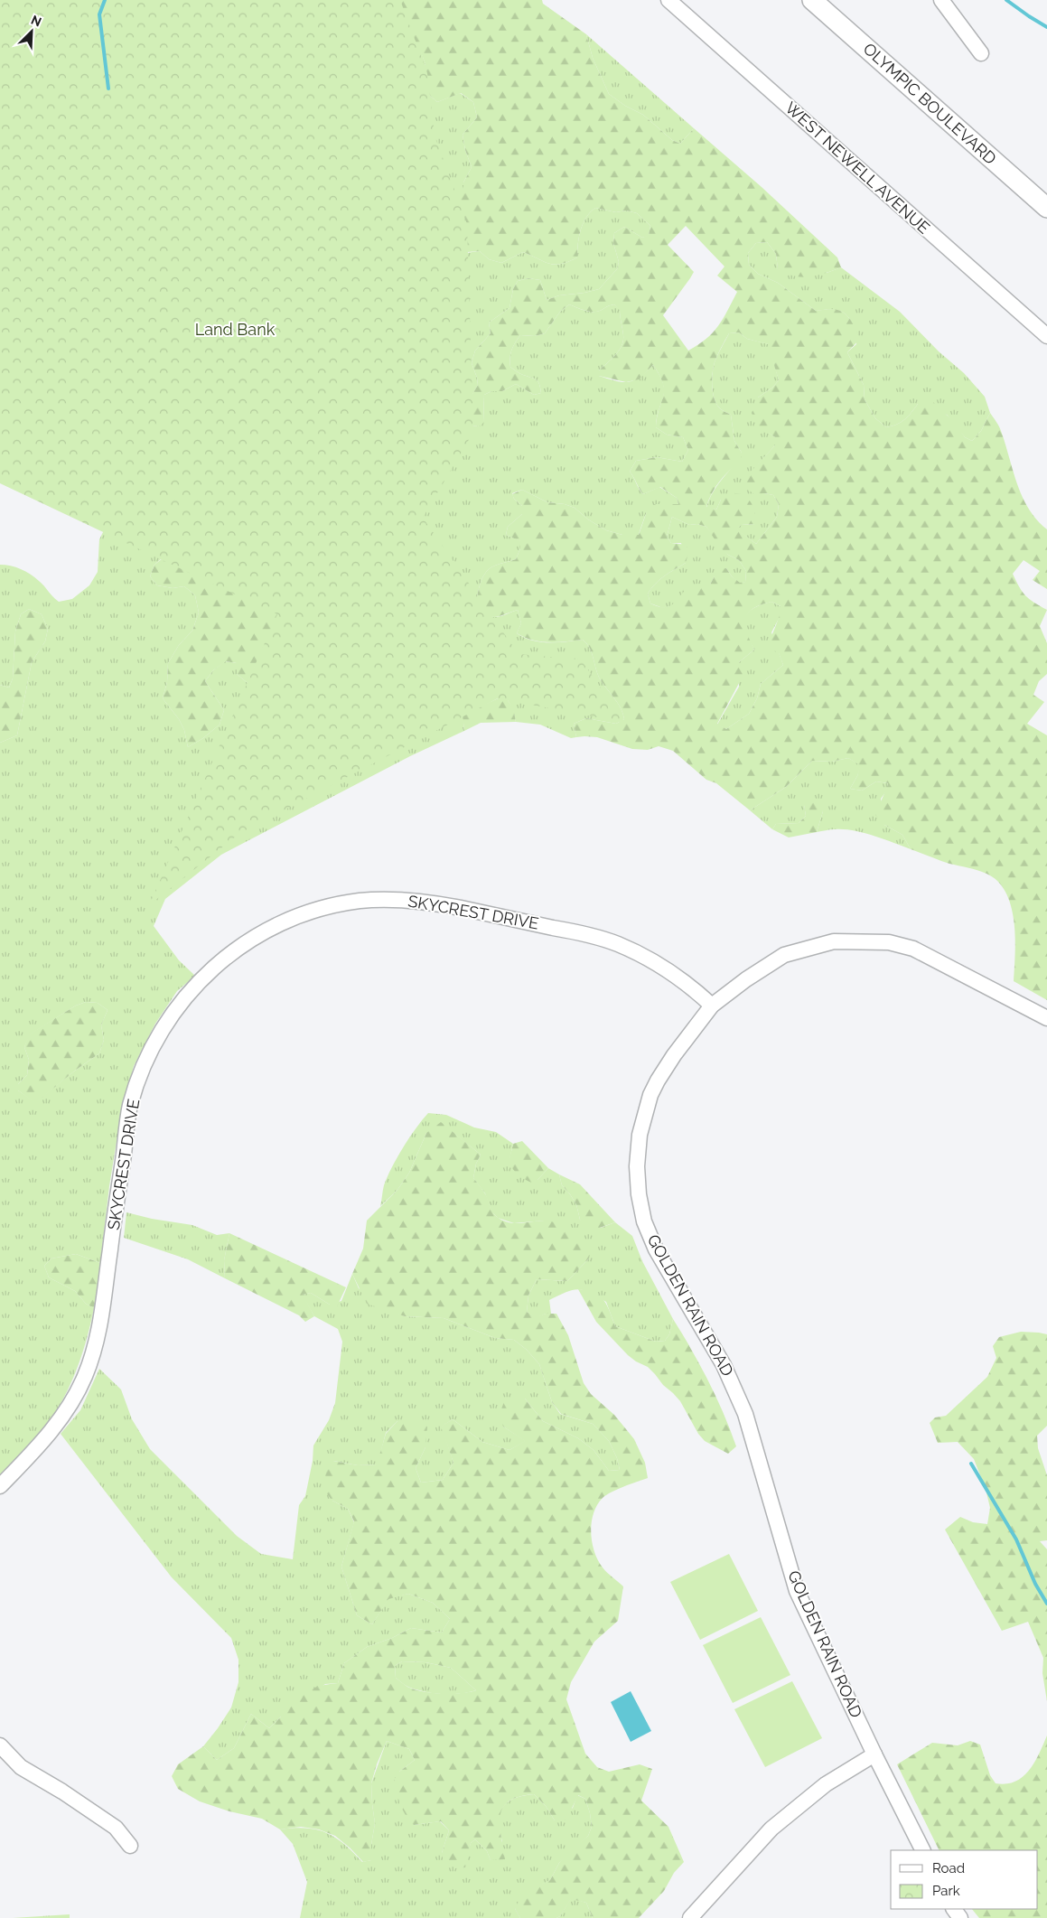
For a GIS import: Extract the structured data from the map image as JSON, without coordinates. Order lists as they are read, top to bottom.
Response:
{
  "streets": {
    "main road": ["OLYMPIC BOULEVARD"],
    "street": ["WEST NEWELL AVENUE", "SKYCREST DRIVE", "GOLDEN RAIN ROAD"]
  },
  "crossings": [
    ["SKYCREST DRIVE", "GOLDEN RAIN ROAD"]
  ],
  "parks": ["Land Bank"],
  "legend": ["Road", "Park"],
  "north": "top right"
}
